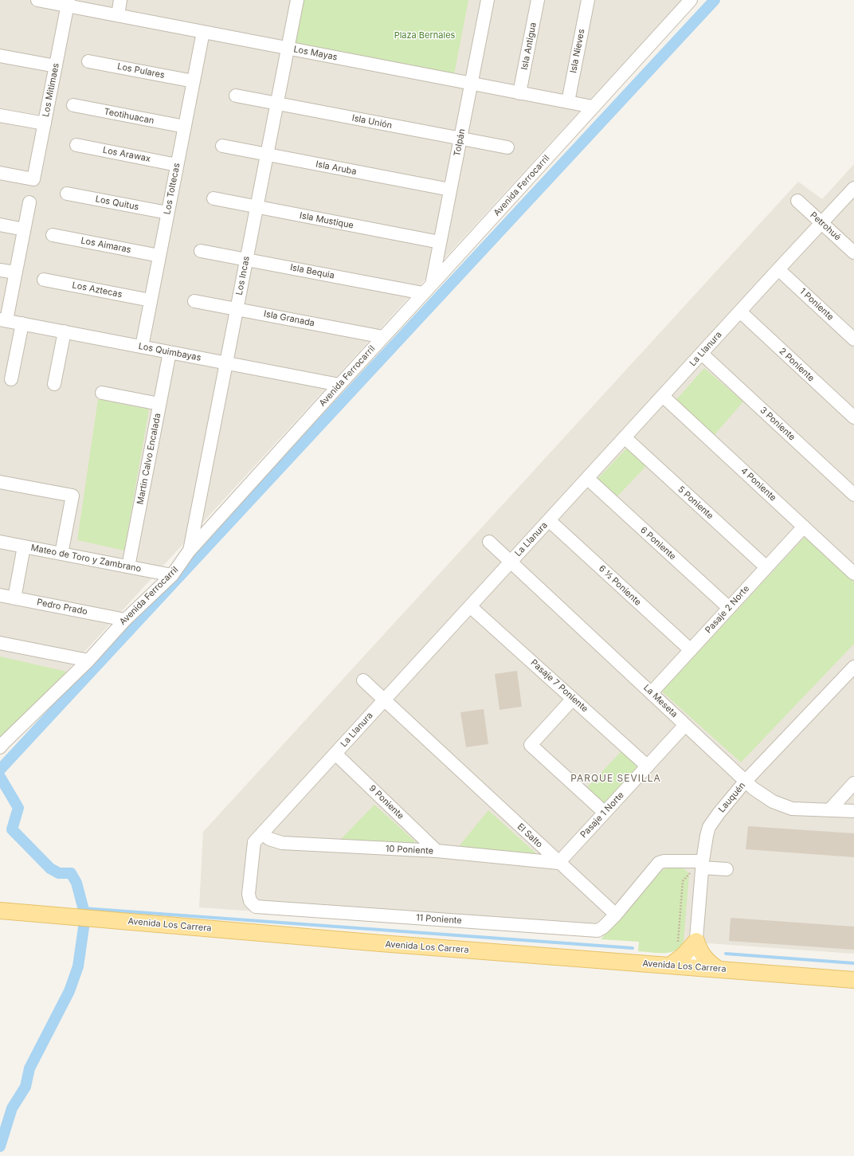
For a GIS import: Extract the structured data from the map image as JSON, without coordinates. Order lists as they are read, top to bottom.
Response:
{
  "streets": {
    "main road": ["Avenida Los Carrera"],
    "street": [
      "Isla Antigua",
      "Isla Nieves",
      "Los Mayas",
      "Los Pulares",
      "Los Mitimaes",
      "Teotihuacan",
      "Isla Unión",
      "Tolpán",
      "Los Arawax",
      "Isla Aruba",
      "Avenida Ferrocarril",
      "Los Toltecas",
      "Los Quitus",
      "Isla Mustique",
      "Petrohué",
      "Los Aimaras",
      "Isla Bequia",
      "Los Incas",
      "Los Aztecas",
      "1 Poniente",
      "Isla Granada",
      "La Llanura",
      "Los Quimbayas",
      "2 Poniente",
      "3 Poniente",
      "Martin Calvo Encalada",
      "4 Poniente",
      "5 Poniente",
      "6 Poniente",
      "Mateo de Toro y Zambrano",
      "6 ½ Poniente",
      "Pedro Prado",
      "Pasaje 2 Norte",
      "Pasaje 7 Poniente",
      "La Meseta",
      "Lauquén",
      "9 Poniente",
      "Pasaje 1 Norte",
      "El Salto",
      "10 Poniente",
      "11 Poniente"
    ]
  },
  "crossings": [
    ["Isla Antigua", "Los Mayas"],
    ["Isla Nieves", "Los Mayas"],
    ["Los Mayas", "Los Mitimaes"],
    ["Los Mayas", "Tolpán"],
    ["Los Mayas", "Avenida Ferrocarril"],
    ["Los Mayas", "Los Toltecas"],
    ["Los Mayas", "Los Incas"],
    ["Los Pulares", "Los Toltecas"],
    ["Teotihuacan", "Los Toltecas"],
    ["Isla Unión", "Tolpán"],
    ["Isla Unión", "Los Incas"],
    ["Tolpán", "Isla Aruba"],
    ["Tolpán", "Avenida Ferrocarril"],
    ["Tolpán", "Isla Mustique"],
    ["Tolpán", "Isla Bequia"],
    ["Los Arawax", "Los Toltecas"],
    ["Isla Aruba", "Los Incas"],
    ["Avenida Ferrocarril", "Isla Bequia"],
    ["Avenida Ferrocarril", "Los Incas"],
    ["Avenida Ferrocarril", "Isla Granada"],
    ["Avenida Ferrocarril", "Los Quimbayas"],
    ["Avenida Ferrocarril", "Mateo de Toro y Zambrano"],
    ["Avenida Ferrocarril", "Pedro Prado"],
    ["Los Toltecas", "Los Quitus"],
    ["Los Toltecas", "Los Aimaras"],
    ["Los Toltecas", "Los Aztecas"],
    ["Los Toltecas", "Los Quimbayas"],
    ["Isla Mustique", "Los Incas"],
    ["Petrohué", "La Llanura"],
    ["Isla Bequia", "Los Incas"],
    ["Los Incas", "Isla Granada"],
    ["Los Incas", "Los Quimbayas"],
    ["1 Poniente", "La Llanura"],
    ["La Llanura", "2 Poniente"],
    ["La Llanura", "3 Poniente"],
    ["La Llanura", "4 Poniente"],
    ["La Llanura", "5 Poniente"],
    ["La Llanura", "6 Poniente"],
    ["La Llanura", "6 ½ Poniente"],
    ["La Llanura", "Pasaje 7 Poniente"],
    ["La Llanura", "La Meseta"],
    ["La Llanura", "9 Poniente"],
    ["La Llanura", "El Salto"],
    ["La Llanura", "10 Poniente"],
    ["La Llanura", "11 Poniente"],
    ["Los Quimbayas", "Martin Calvo Encalada"],
    ["Martin Calvo Encalada", "Mateo de Toro y Zambrano"],
    ["4 Poniente", "Pasaje 2 Norte"],
    ["5 Poniente", "Pasaje 2 Norte"],
    ["6 Poniente", "Pasaje 2 Norte"],
    ["6 ½ Poniente", "Pasaje 2 Norte"],
    ["Pasaje 2 Norte", "La Meseta"],
    ["Pasaje 7 Poniente", "Pasaje 1 Norte"],
    ["La Meseta", "Lauquén"],
    ["La Meseta", "Pasaje 1 Norte"],
    ["Lauquén", "Avenida Los Carrera"],
    ["9 Poniente", "10 Poniente"],
    ["Pasaje 1 Norte", "El Salto"],
    ["Pasaje 1 Norte", "10 Poniente"],
    ["El Salto", "10 Poniente"],
    ["El Salto", "11 Poniente"]
  ],
  "districts": ["PARQUE SEVILLA"],
  "parks": ["Plaza Bernales"]
}
